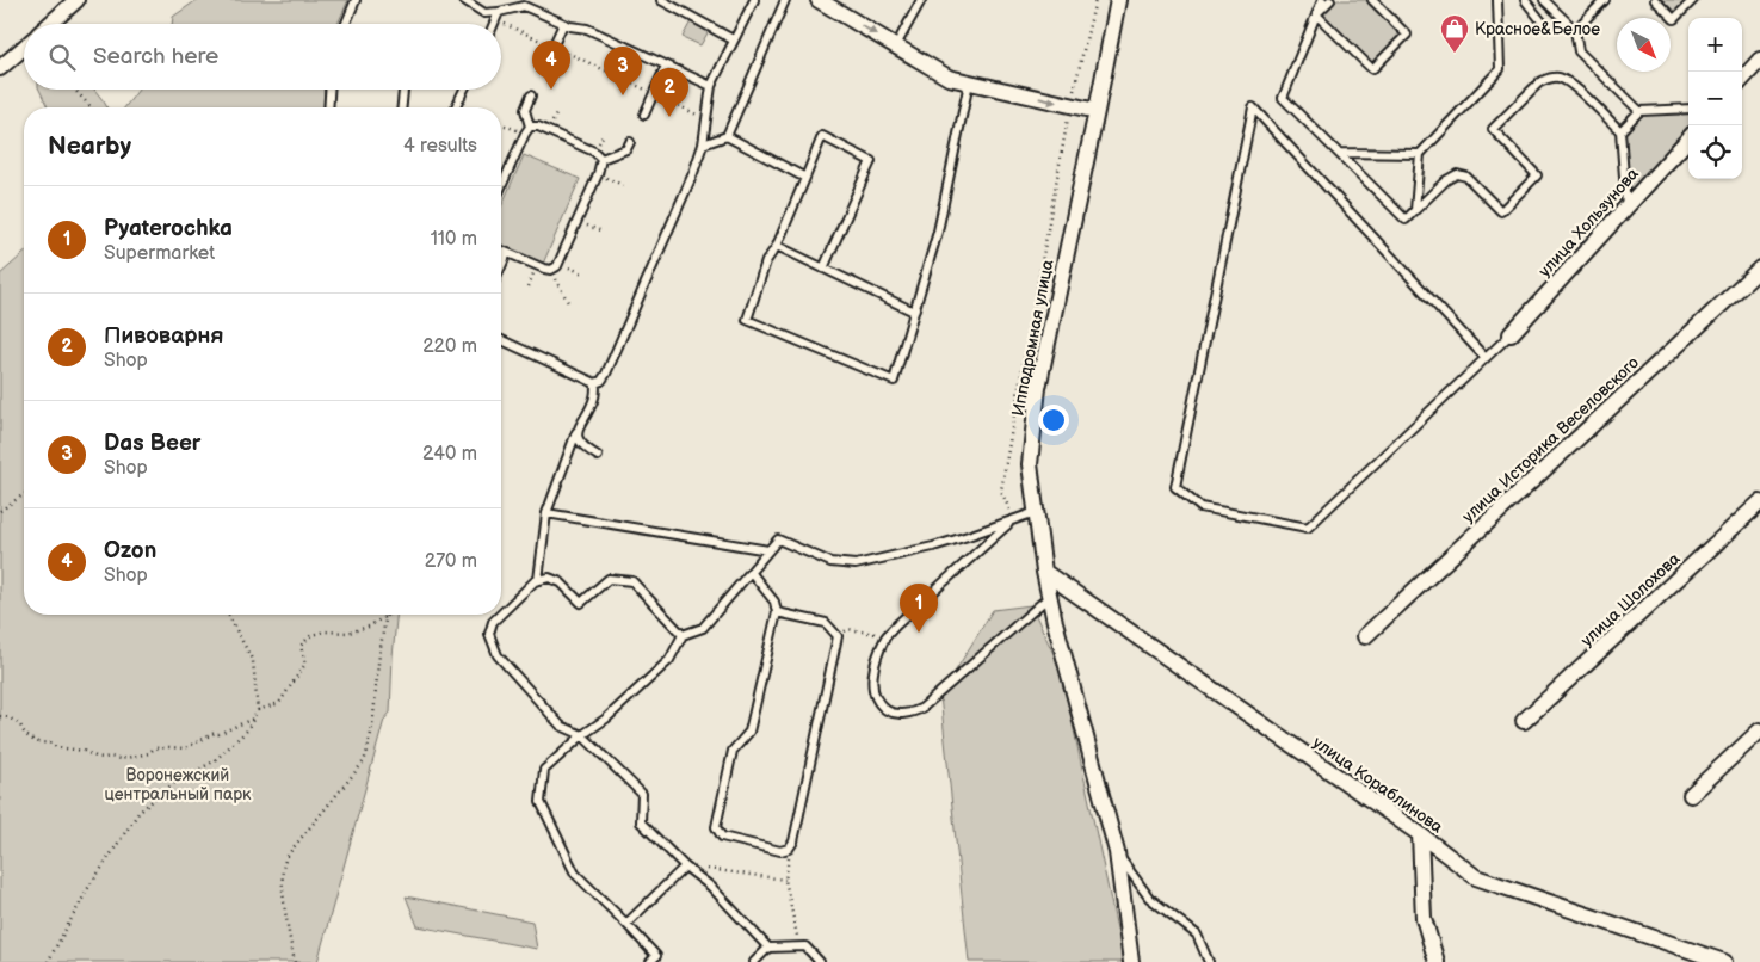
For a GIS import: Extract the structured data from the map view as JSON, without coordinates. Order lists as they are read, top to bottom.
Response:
{
  "streets": {
    "street": [
      "улица Хользунова",
      "Ипподромная улица",
      "улица Историка Веселовского",
      "улица Шолохова",
      "улица Кораблинова"
    ]
  },
  "crossings": [
    ["Ипподромная улица", "улица Кораблинова"]
  ],
  "parks": ["Воронежский центральный парк"],
  "places": {
    "shop": ["Красное&Белое"]
  },
  "north": "bottom right",
  "page": {
    "map_buttons": ["+", "−"],
    "search": "Search here",
    "pins": [
      "4",
      "3",
      "2",
      "1"
    ],
    "heading": ["Nearby", "4 results"],
    "list": [
      {
        "mark": "1",
        "name": "Pyaterochka",
        "note": "Supermarket",
        "value": "110 m"
      },
      {
        "mark": "2",
        "name": "Пивоварня",
        "note": "Shop",
        "value": "220 m"
      },
      {
        "mark": "3",
        "name": "Das Beer",
        "note": "Shop",
        "value": "240 m"
      },
      {
        "mark": "4",
        "name": "Ozon",
        "note": "Shop",
        "value": "270 m"
      }
    ]
  }
}
